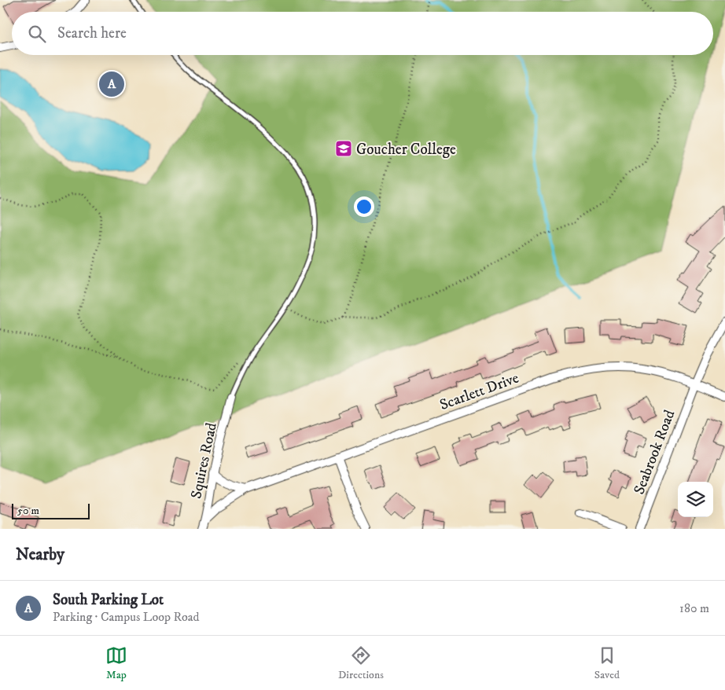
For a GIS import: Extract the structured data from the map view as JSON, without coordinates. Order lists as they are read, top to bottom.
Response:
{
  "streets": {
    "street": ["Scarlett Drive", "Seabrook Road", "Squires Road"]
  },
  "crossings": [
    ["Scarlett Drive", "Seabrook Road"],
    ["Scarlett Drive", "Squires Road"]
  ],
  "places": {
    "school or university": ["Goucher College"]
  },
  "scale_bar": "50 m",
  "page": {
    "search": "Search here",
    "pins": "A",
    "scale": "50 m",
    "heading": "Nearby",
    "list": [
      {
        "mark": "A",
        "name": "South Parking Lot",
        "note": "Parking · Campus Loop Road",
        "value": "180 m"
      }
    ],
    "nav": ["Map", "Directions", "Saved"]
  }
}
